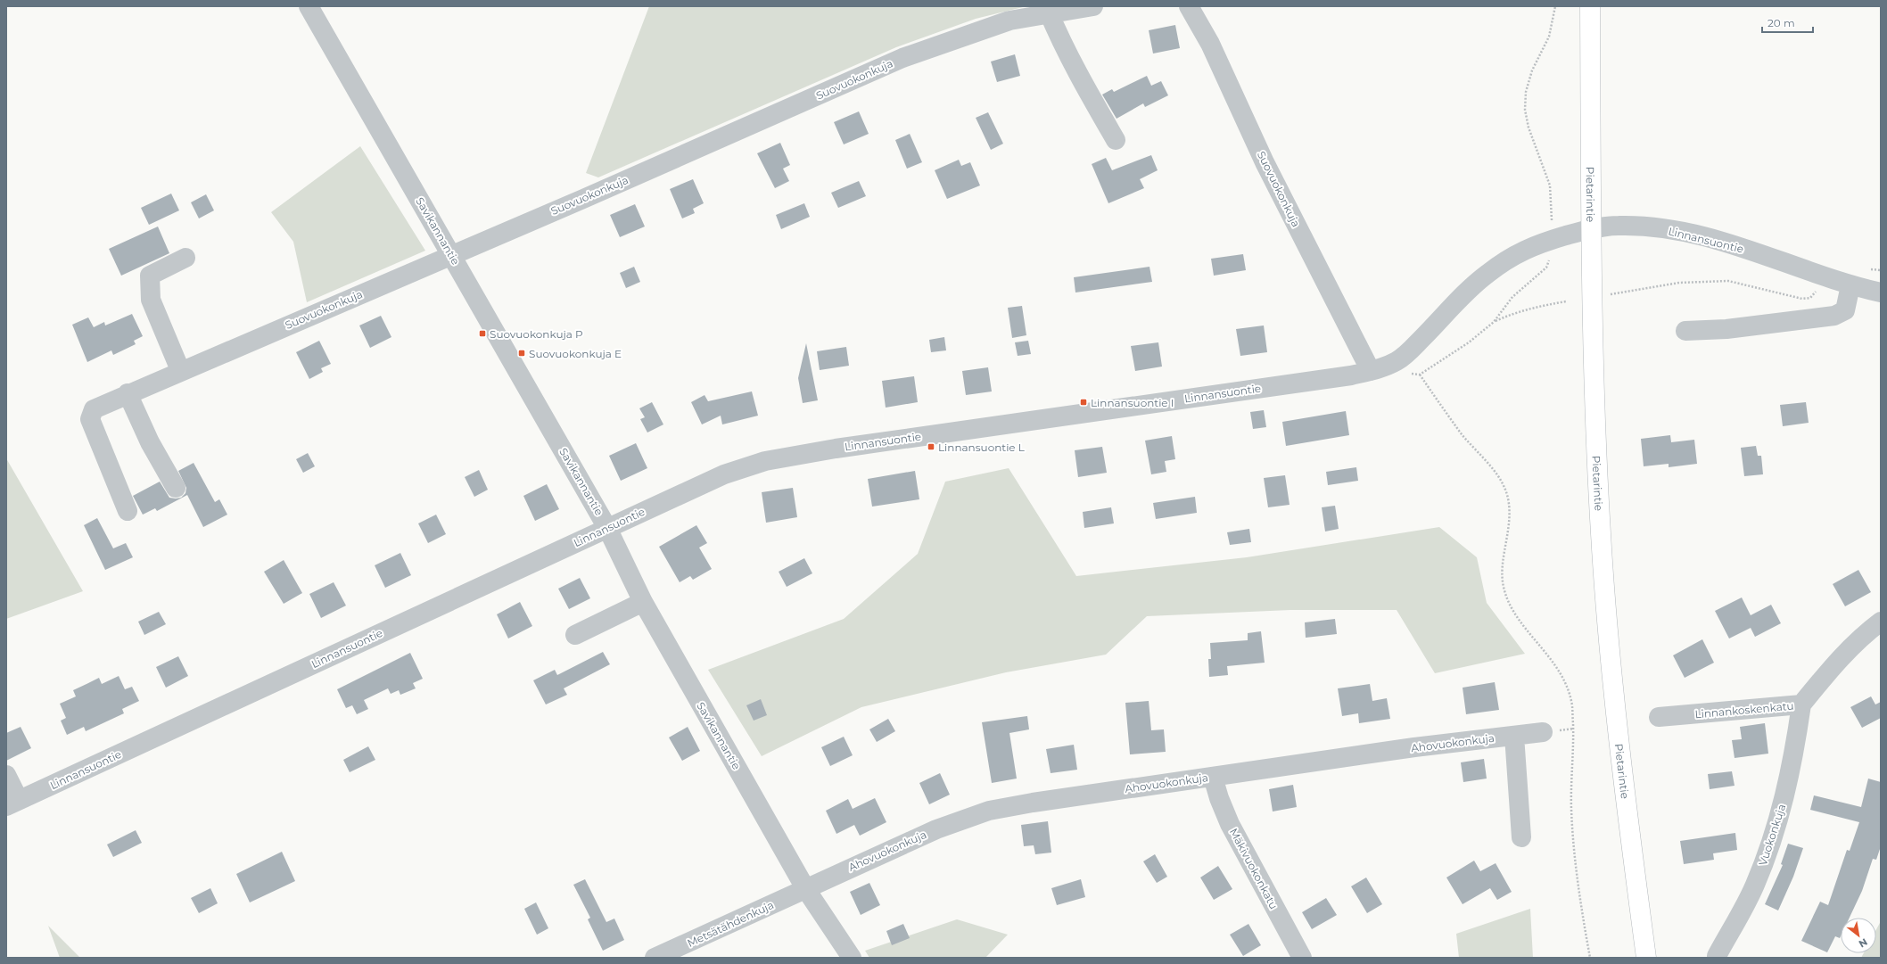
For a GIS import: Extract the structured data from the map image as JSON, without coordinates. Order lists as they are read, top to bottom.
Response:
{
  "streets": {
    "main road": ["Pietarintie"],
    "street": [
      "Suovuokonkuja",
      "Savikannantie",
      "Linnansuontie",
      "Linnankoskenkatu",
      "Ahovuokonkuja",
      "Vuokonkuja",
      "Mäkivuokonkatu",
      "Metsätähdenkuja"
    ]
  },
  "crossings": [
    ["Suovuokonkuja", "Savikannantie"],
    ["Suovuokonkuja", "Linnansuontie"],
    ["Pietarintie", "Linnansuontie"],
    ["Savikannantie", "Linnansuontie"],
    ["Savikannantie", "Ahovuokonkuja"],
    ["Savikannantie", "Metsätähdenkuja"],
    ["Linnankoskenkatu", "Vuokonkuja"],
    ["Ahovuokonkuja", "Mäkivuokonkatu"],
    ["Ahovuokonkuja", "Metsätähdenkuja"]
  ],
  "places": {
    "transit": [
      "Suovuokonkuja P",
      "Suovuokonkuja E",
      "Linnansuontie I",
      "Linnansuontie L"
    ]
  },
  "scale_bar": "20 m",
  "north": "bottom right"
}
